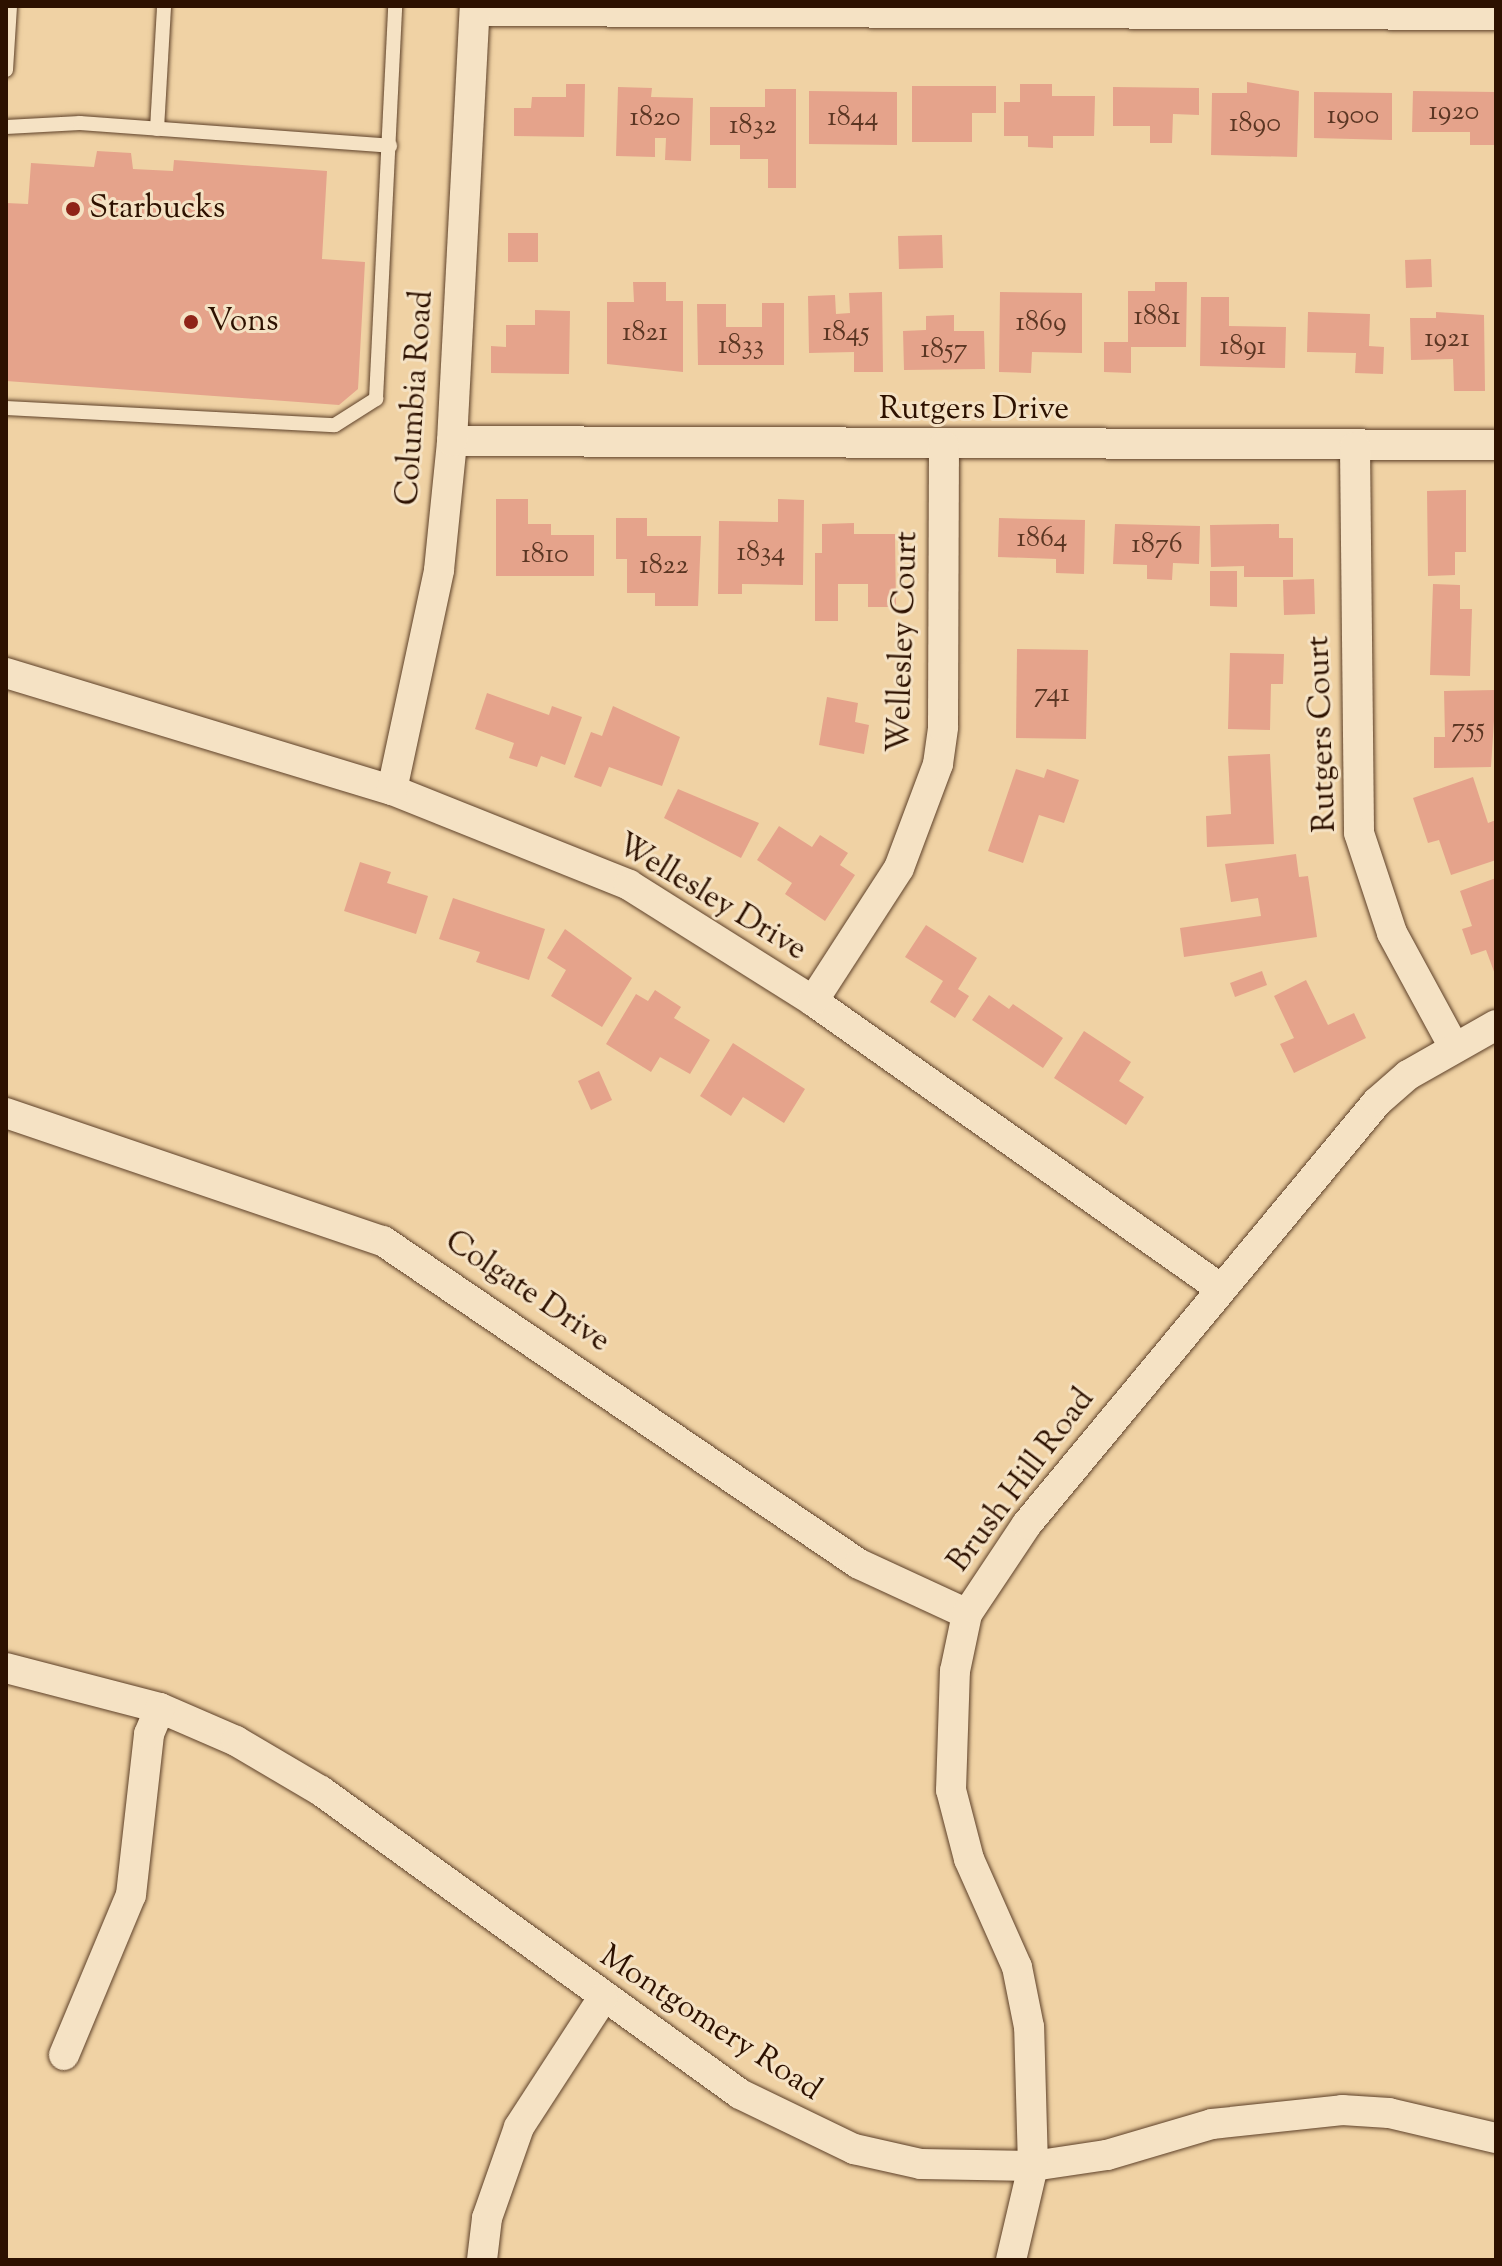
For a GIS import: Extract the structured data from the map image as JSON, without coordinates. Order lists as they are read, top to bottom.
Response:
{
  "streets": {
    "street": [
      "Columbia Road",
      "Rutgers Drive",
      "Wellesley Court",
      "Rutgers Court",
      "Wellesley Drive",
      "Colgate Drive",
      "Brush Hill Road",
      "Montgomery Road"
    ]
  },
  "crossings": [
    ["Columbia Road", "Rutgers Drive"],
    ["Columbia Road", "Wellesley Drive"],
    ["Rutgers Drive", "Wellesley Court"],
    ["Rutgers Drive", "Rutgers Court"],
    ["Wellesley Court", "Wellesley Drive"],
    ["Rutgers Court", "Brush Hill Road"],
    ["Wellesley Drive", "Brush Hill Road"],
    ["Colgate Drive", "Brush Hill Road"],
    ["Brush Hill Road", "Montgomery Road"]
  ],
  "places": ["Starbucks", "Vons"],
  "house_numbers": [
    "1920",
    "1900",
    "1820",
    "1844",
    "1890",
    "1832",
    "1881",
    "1869",
    "1821",
    "1845",
    "1921",
    "1833",
    "1891",
    "1857",
    "1864",
    "1876",
    "1834",
    "1810",
    "1822",
    "741",
    "755"
  ]
}
